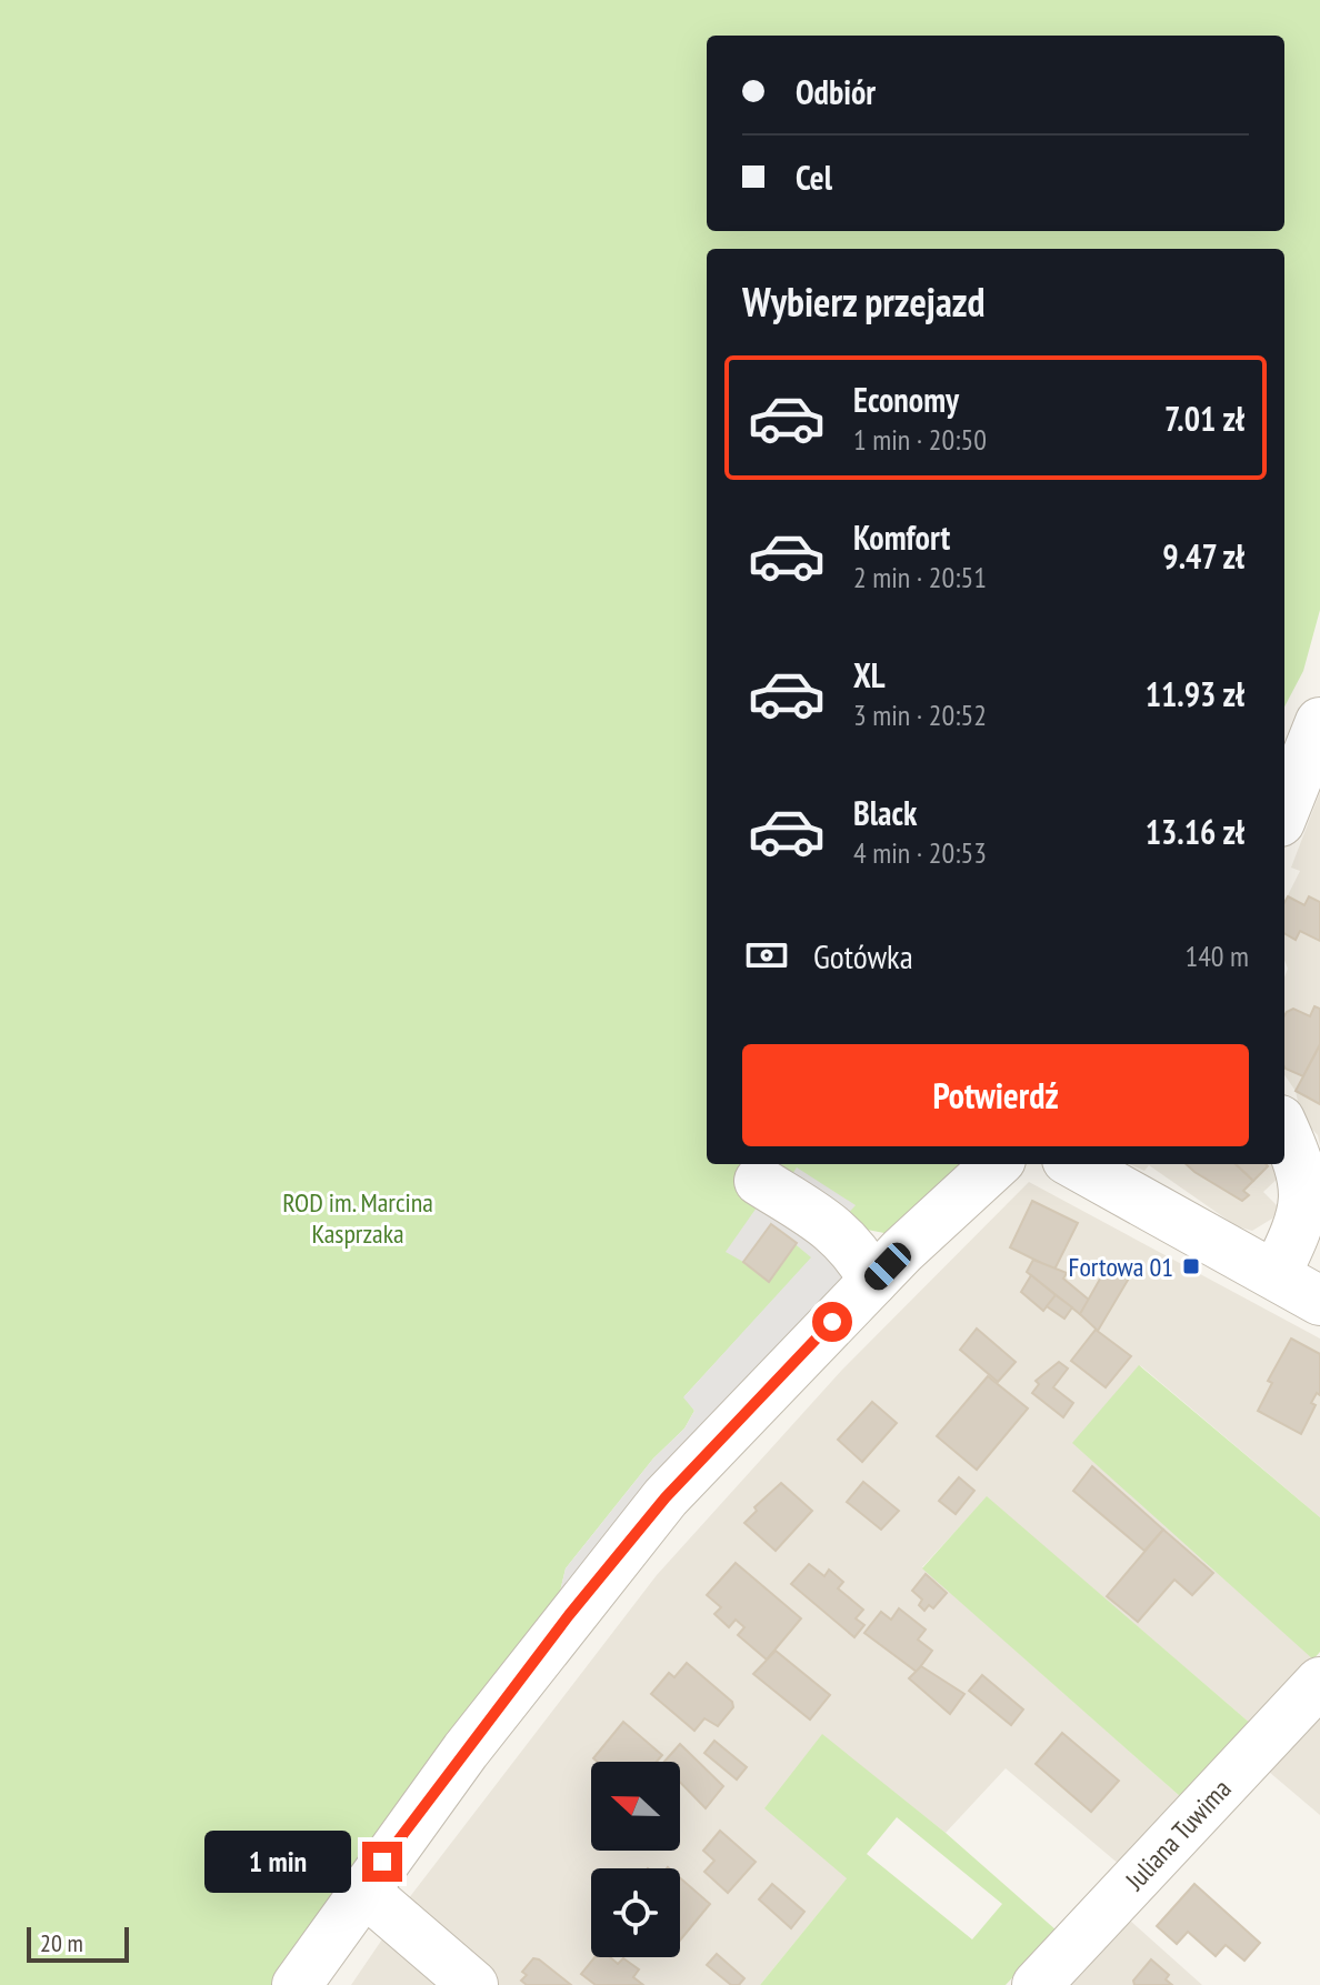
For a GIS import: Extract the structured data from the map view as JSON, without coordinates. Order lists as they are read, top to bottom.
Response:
{
  "streets": {
    "street": ["Juliana Tuwima"]
  },
  "parks": ["ROD im. Marcina Kasprzaka"],
  "places": {
    "transit": ["Fortowa 01"]
  },
  "scale_bar": "20 m",
  "north": "left",
  "page": {
    "banner": ["Odbiór", "Cel"],
    "heading": "Wybierz przejazd",
    "list": [
      {
        "name": "Economy",
        "note": "1 min · 20:50",
        "value": "7.01 zł"
      },
      {
        "name": "Komfort",
        "note": "2 min · 20:51",
        "value": "9.47 zł"
      },
      {
        "name": "XL",
        "note": "3 min · 20:52",
        "value": "11.93 zł"
      },
      {
        "name": "Black",
        "note": "4 min · 20:53",
        "value": "13.16 zł"
      }
    ],
    "pay": ["Gotówka", "140 m"],
    "buttons": "Potwierdź",
    "bubble": "1 min",
    "scale": "20 m"
  }
}
